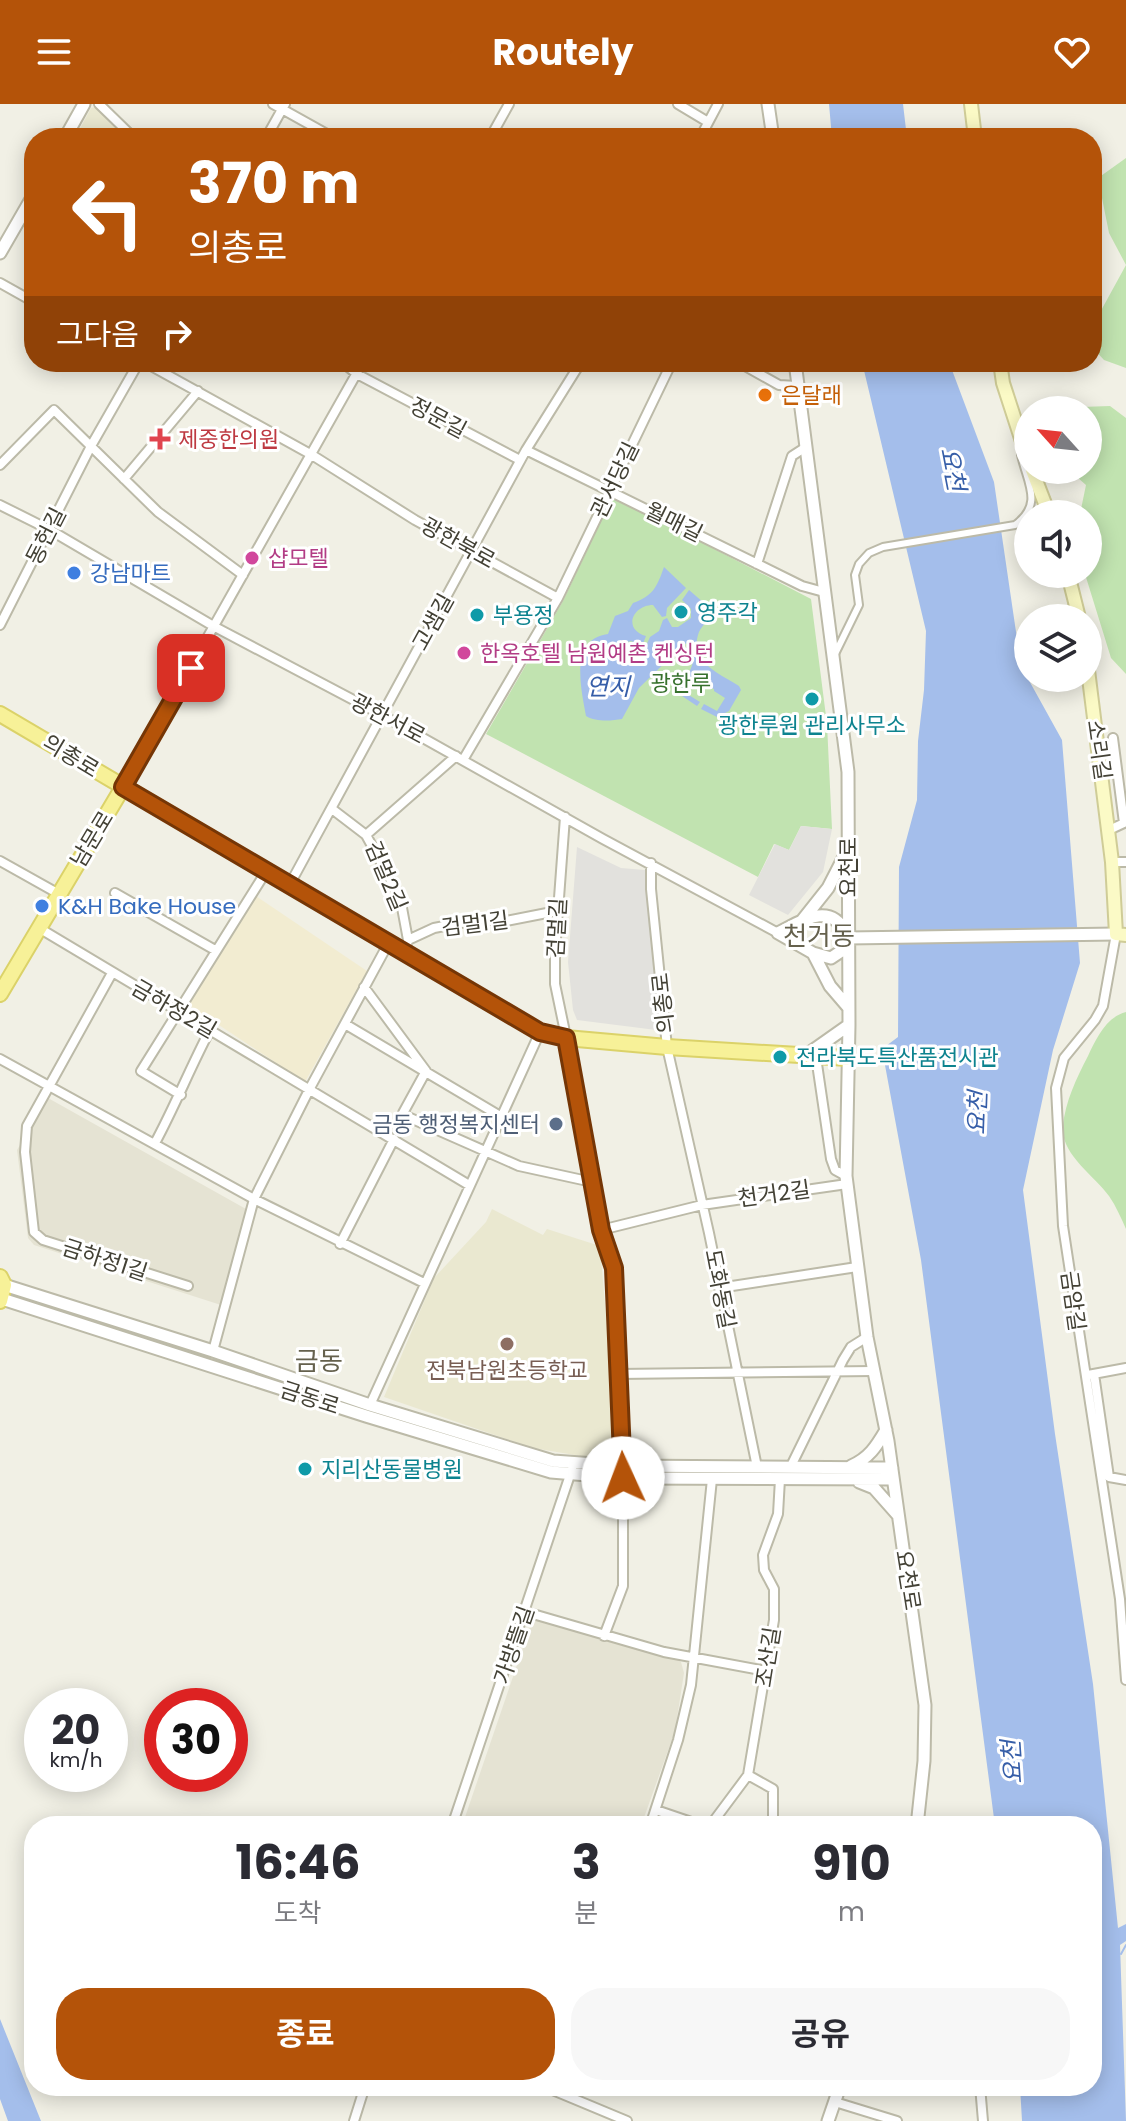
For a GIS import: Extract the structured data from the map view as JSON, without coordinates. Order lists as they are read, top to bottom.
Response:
{
  "streets": {
    "main road": ["소리길", "의총로", "남문로"],
    "street": [
      "정문길",
      "관서당길",
      "월매길",
      "동헌길",
      "광한북로",
      "고샘길",
      "광한서로",
      "요천로",
      "검멀2길",
      "검멀1길",
      "검멀길",
      "금하정2길",
      "천거2길",
      "금하정1길",
      "도화동길",
      "금암길",
      "금동로",
      "가방뜰길",
      "조산길"
    ]
  },
  "crossings": [
    ["정문길", "고샘길"],
    ["정문길", "남문로"],
    ["관서당길", "월매길"],
    ["관서당길", "광한북로"],
    ["월매길", "고샘길"],
    ["월매길", "요천로"],
    ["동헌길", "광한서로"],
    ["광한북로", "고샘길"],
    ["광한북로", "남문로"],
    ["고샘길", "광한서로"],
    ["고샘길", "의총로"],
    ["광한서로", "의총로"],
    ["광한서로", "남문로"],
    ["광한서로", "검멀2길"],
    ["광한서로", "검멀길"],
    ["소리길", "금암길"],
    ["의총로", "남문로"],
    ["의총로", "요천로"],
    ["의총로", "검멀2길"],
    ["의총로", "검멀1길"],
    ["의총로", "검멀길"],
    ["의총로", "도화동길"],
    ["남문로", "금하정2길"],
    ["요천로", "천거2길"],
    ["요천로", "금동로"],
    ["검멀2길", "검멀1길"],
    ["검멀1길", "검멀길"],
    ["금하정2길", "금하정1길"],
    ["천거2길", "도화동길"],
    ["도화동길", "금동로"],
    ["금동로", "가방뜰길"],
    ["금동로", "조산길"]
  ],
  "districts": ["천거동", "금동"],
  "water": ["요천", "연지"],
  "parks": ["광한루"],
  "places": {
    "other": [
      "은달래",
      "샵모텔",
      "강남마트",
      "영주각",
      "부용정",
      "한옥호텔 남원예촌 켄싱턴",
      "광한루원 관리사무소",
      "K&H Bake House",
      "전라북도특산품전시관",
      "금동 행정복지센터",
      "전북남원초등학교",
      "지리산동물병원"
    ],
    "health": ["제중한의원"]
  },
  "north": "top left",
  "page": {
    "header": "Routely",
    "turn": ["370 m", "의총로"],
    "then": "그다음",
    "speed": "20 km/h",
    "limit": "30",
    "eta": [
      "16:46",
      "도착",
      "3",
      "분",
      "910",
      "m"
    ],
    "buttons": ["종료", "공유"]
  }
}
